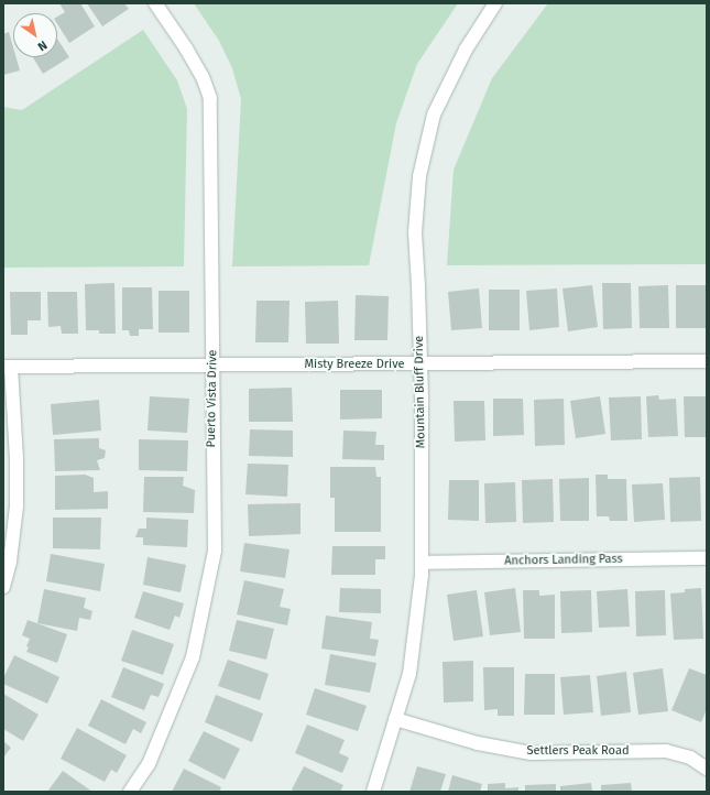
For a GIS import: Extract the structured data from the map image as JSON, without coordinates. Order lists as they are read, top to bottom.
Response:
{
  "streets": {
    "street": [
      "Misty Breeze Drive",
      "Mountain Bluff Drive",
      "Puerto Vista Drive",
      "Anchors Landing Pass",
      "Settlers Peak Road"
    ]
  },
  "crossings": [
    ["Misty Breeze Drive", "Mountain Bluff Drive"],
    ["Misty Breeze Drive", "Puerto Vista Drive"],
    ["Mountain Bluff Drive", "Anchors Landing Pass"],
    ["Mountain Bluff Drive", "Settlers Peak Road"]
  ],
  "north": "bottom right"
}
